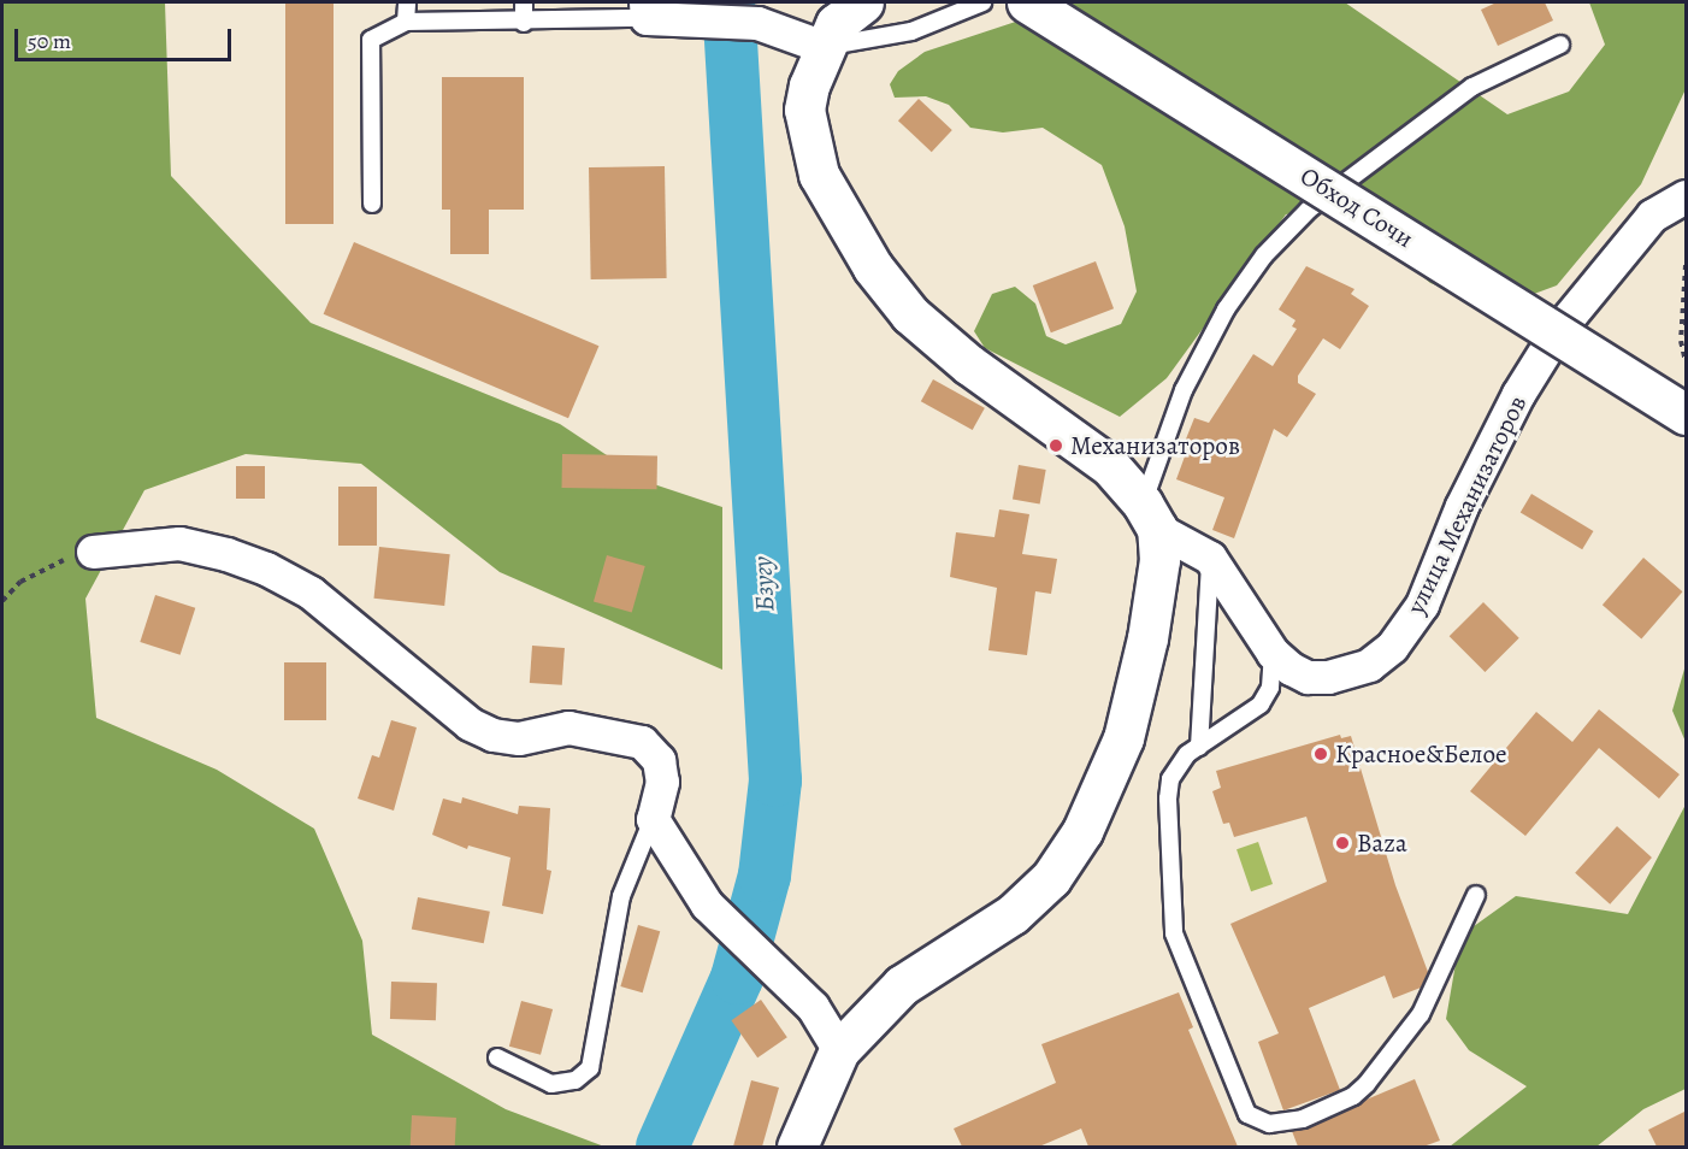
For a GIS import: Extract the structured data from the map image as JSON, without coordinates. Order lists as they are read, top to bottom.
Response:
{
  "streets": {
    "main road": ["Обход Сочи"],
    "street": ["улица Механизаторов"]
  },
  "water": ["Бзугу"],
  "places": ["Механизаторов", "Красное&Белое", "Baza"],
  "scale_bar": "50 m"
}
